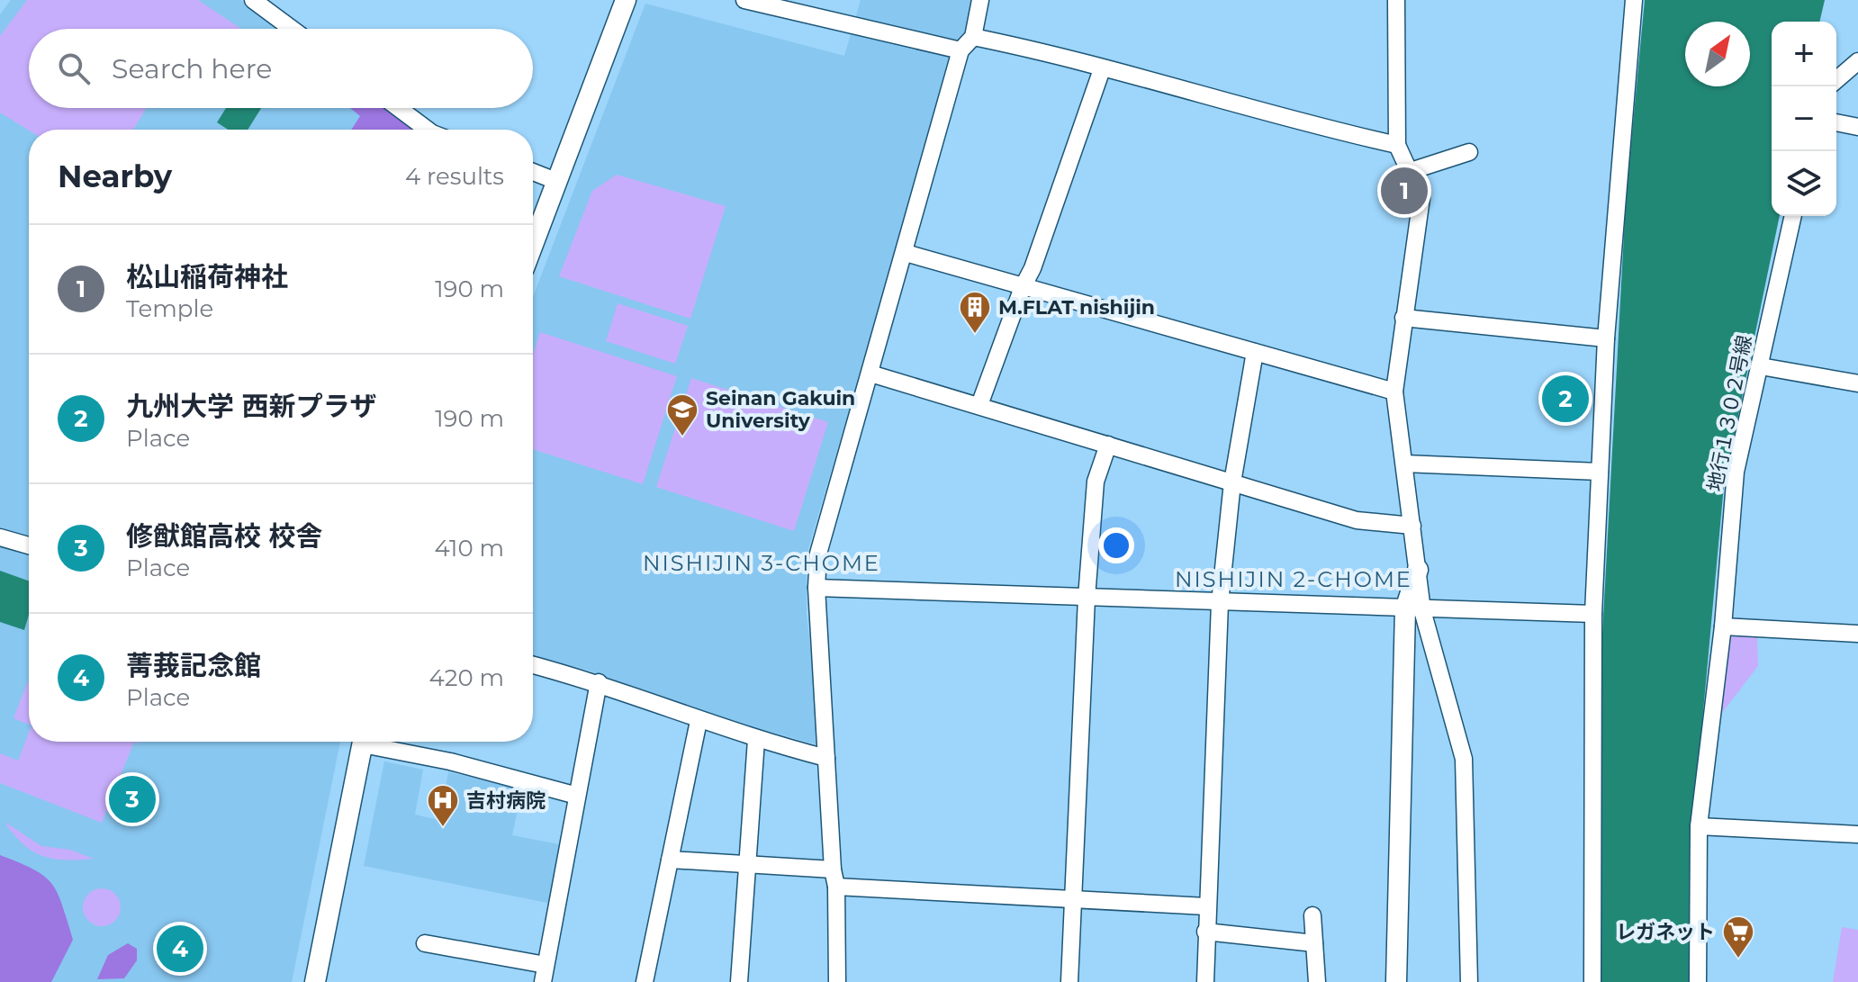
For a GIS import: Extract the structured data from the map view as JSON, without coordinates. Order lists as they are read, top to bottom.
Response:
{
  "streets": {
    "street": ["地行１３０２号線"]
  },
  "districts": ["NISHIJIN 3-CHOME", "NISHIJIN 2-CHOME"],
  "places": {
    "building": ["M.FLAT nishijin"],
    "school or university": ["Seinan Gakuin University"],
    "hospital": ["吉村病院"],
    "supermarket": ["レガネット"]
  },
  "north": "top right",
  "page": {
    "map_buttons": ["+", "−"],
    "search": "Search here",
    "heading": ["Nearby", "4 results"],
    "pins": [
      "1",
      "2",
      "3",
      "4"
    ],
    "list": [
      {
        "mark": "1",
        "name": "松山稲荷神社",
        "note": "Temple",
        "value": "190 m"
      },
      {
        "mark": "2",
        "name": "九州大学 西新プラザ",
        "note": "Place",
        "value": "190 m"
      },
      {
        "mark": "3",
        "name": "修猷館高校 校舎",
        "note": "Place",
        "value": "410 m"
      },
      {
        "mark": "4",
        "name": "菁莪記念館",
        "note": "Place",
        "value": "420 m"
      }
    ]
  }
}
